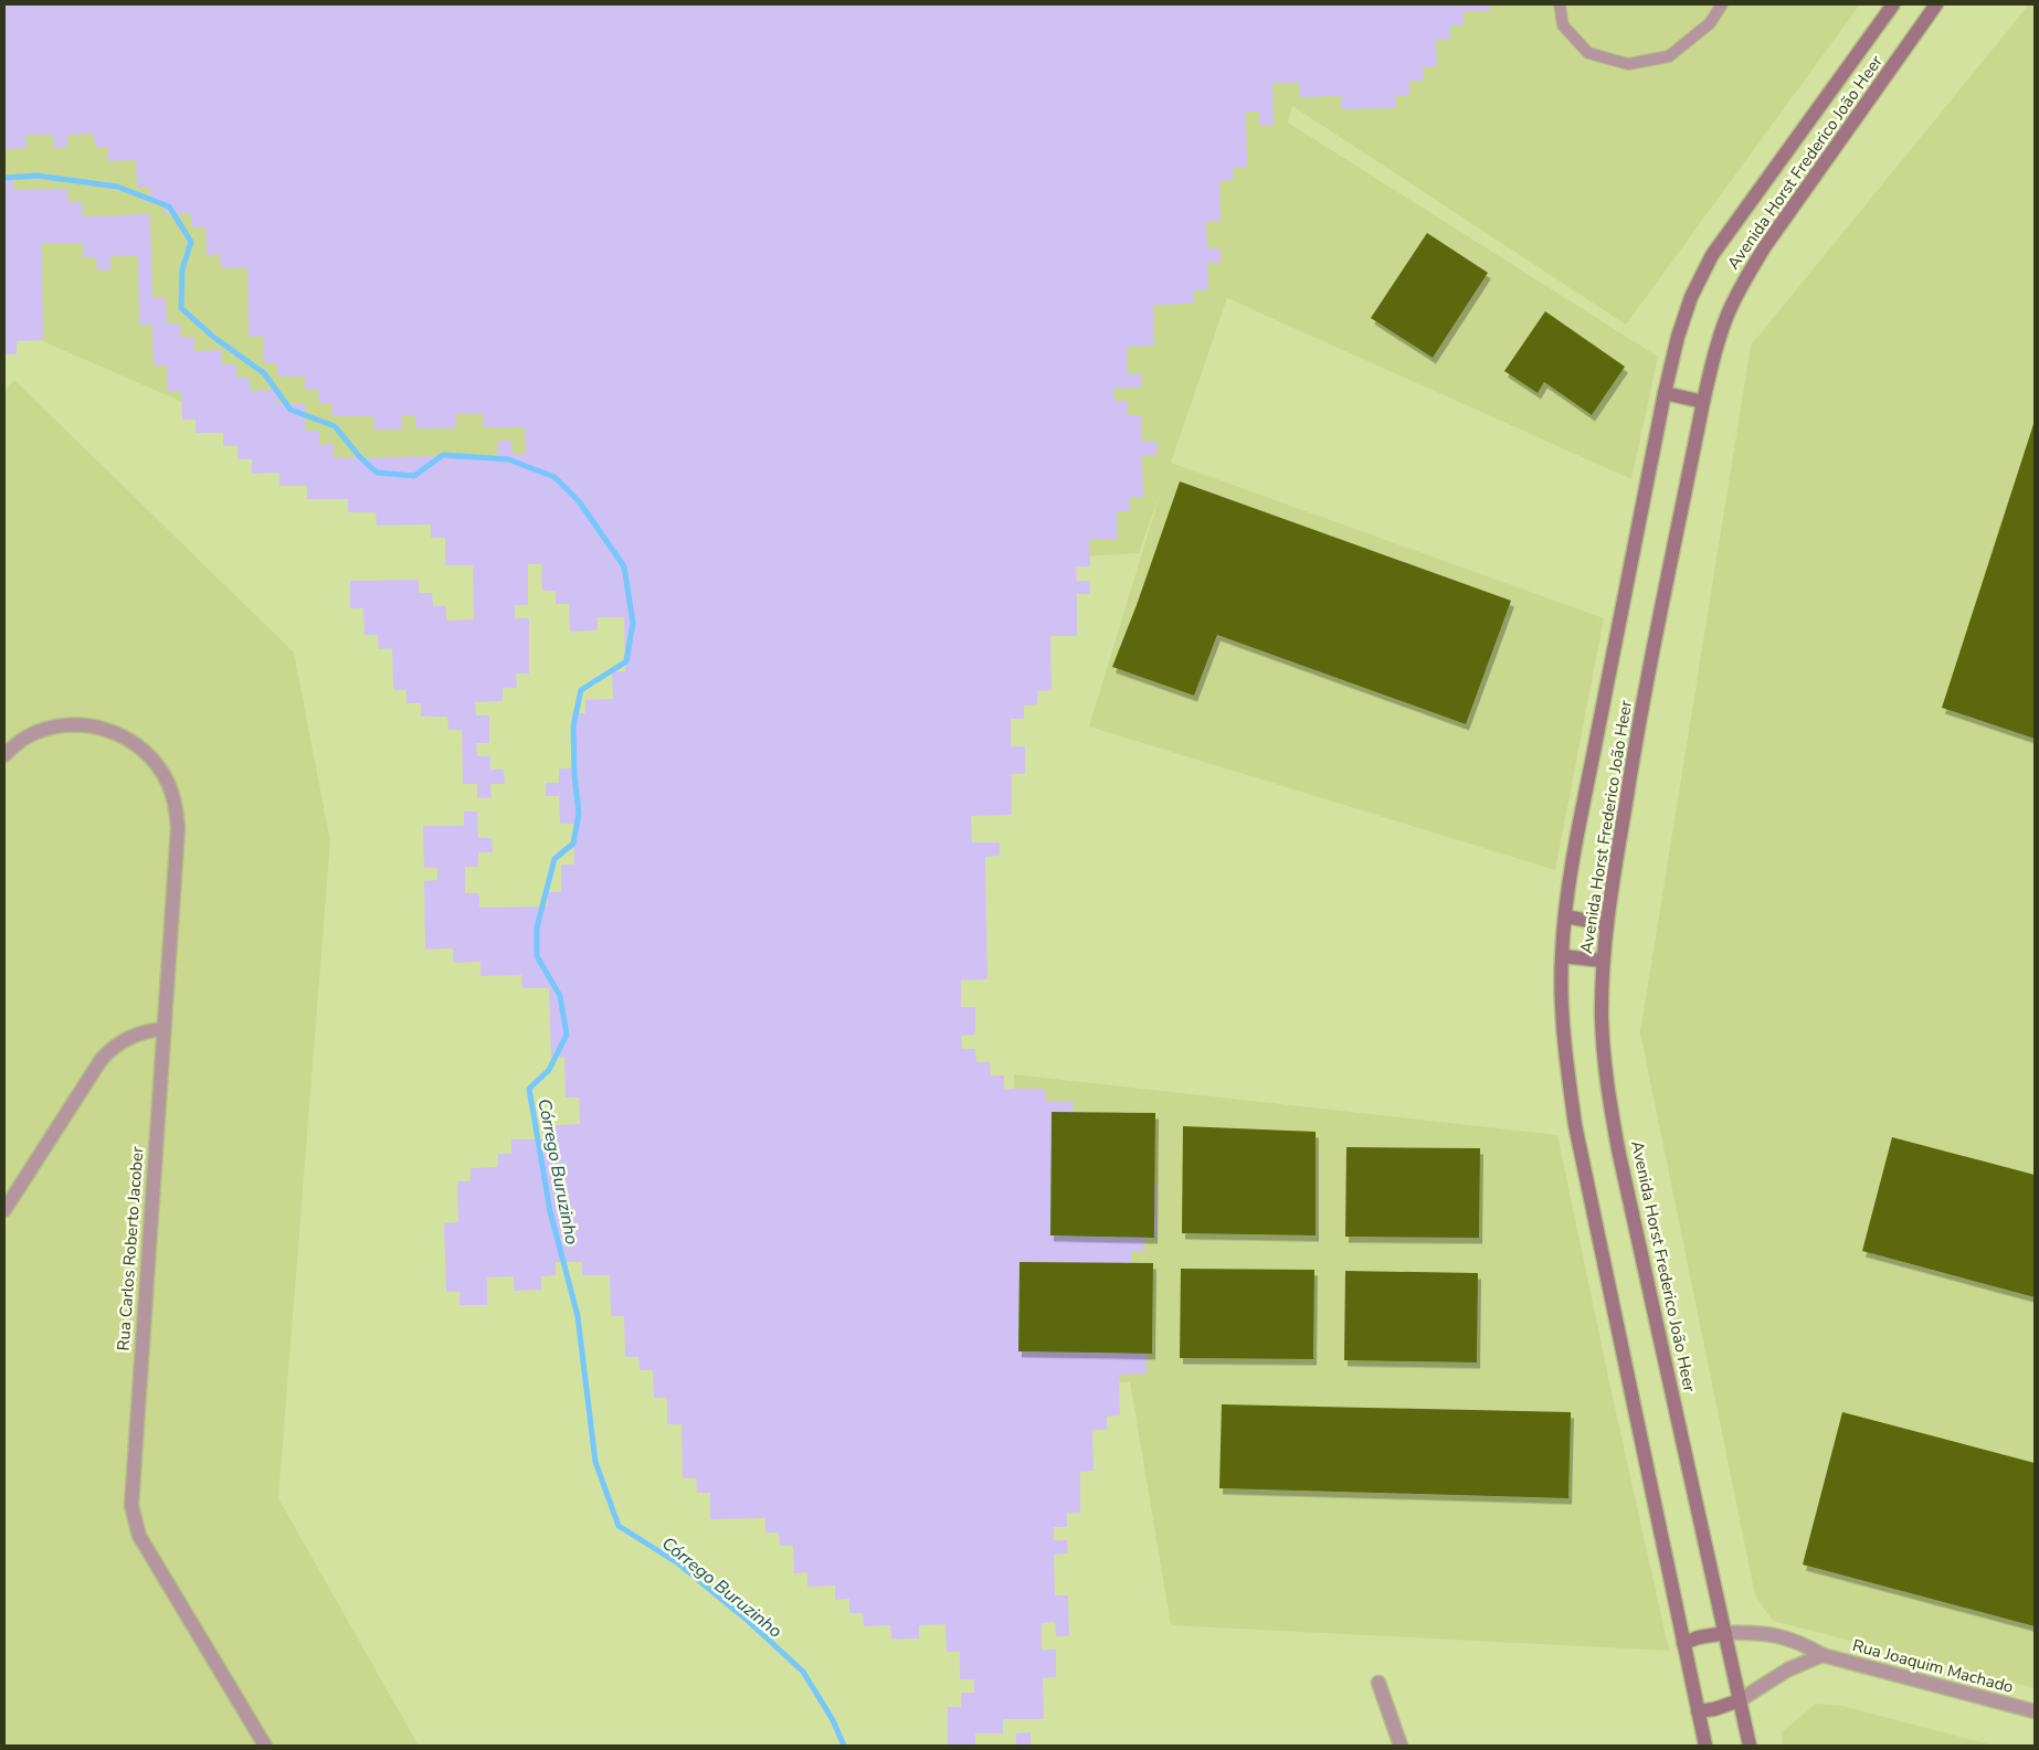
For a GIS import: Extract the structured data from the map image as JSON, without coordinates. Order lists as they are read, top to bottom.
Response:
{
  "streets": {
    "main road": ["Avenida Horst Frederico João Heer"],
    "street": ["Rua Carlos Roberto Jacober", "Rua Joaquim Machado"]
  },
  "crossings": [
    ["Avenida Horst Frederico João Heer", "Rua Joaquim Machado"]
  ],
  "water": ["Córrego Buruzinho"]
}
